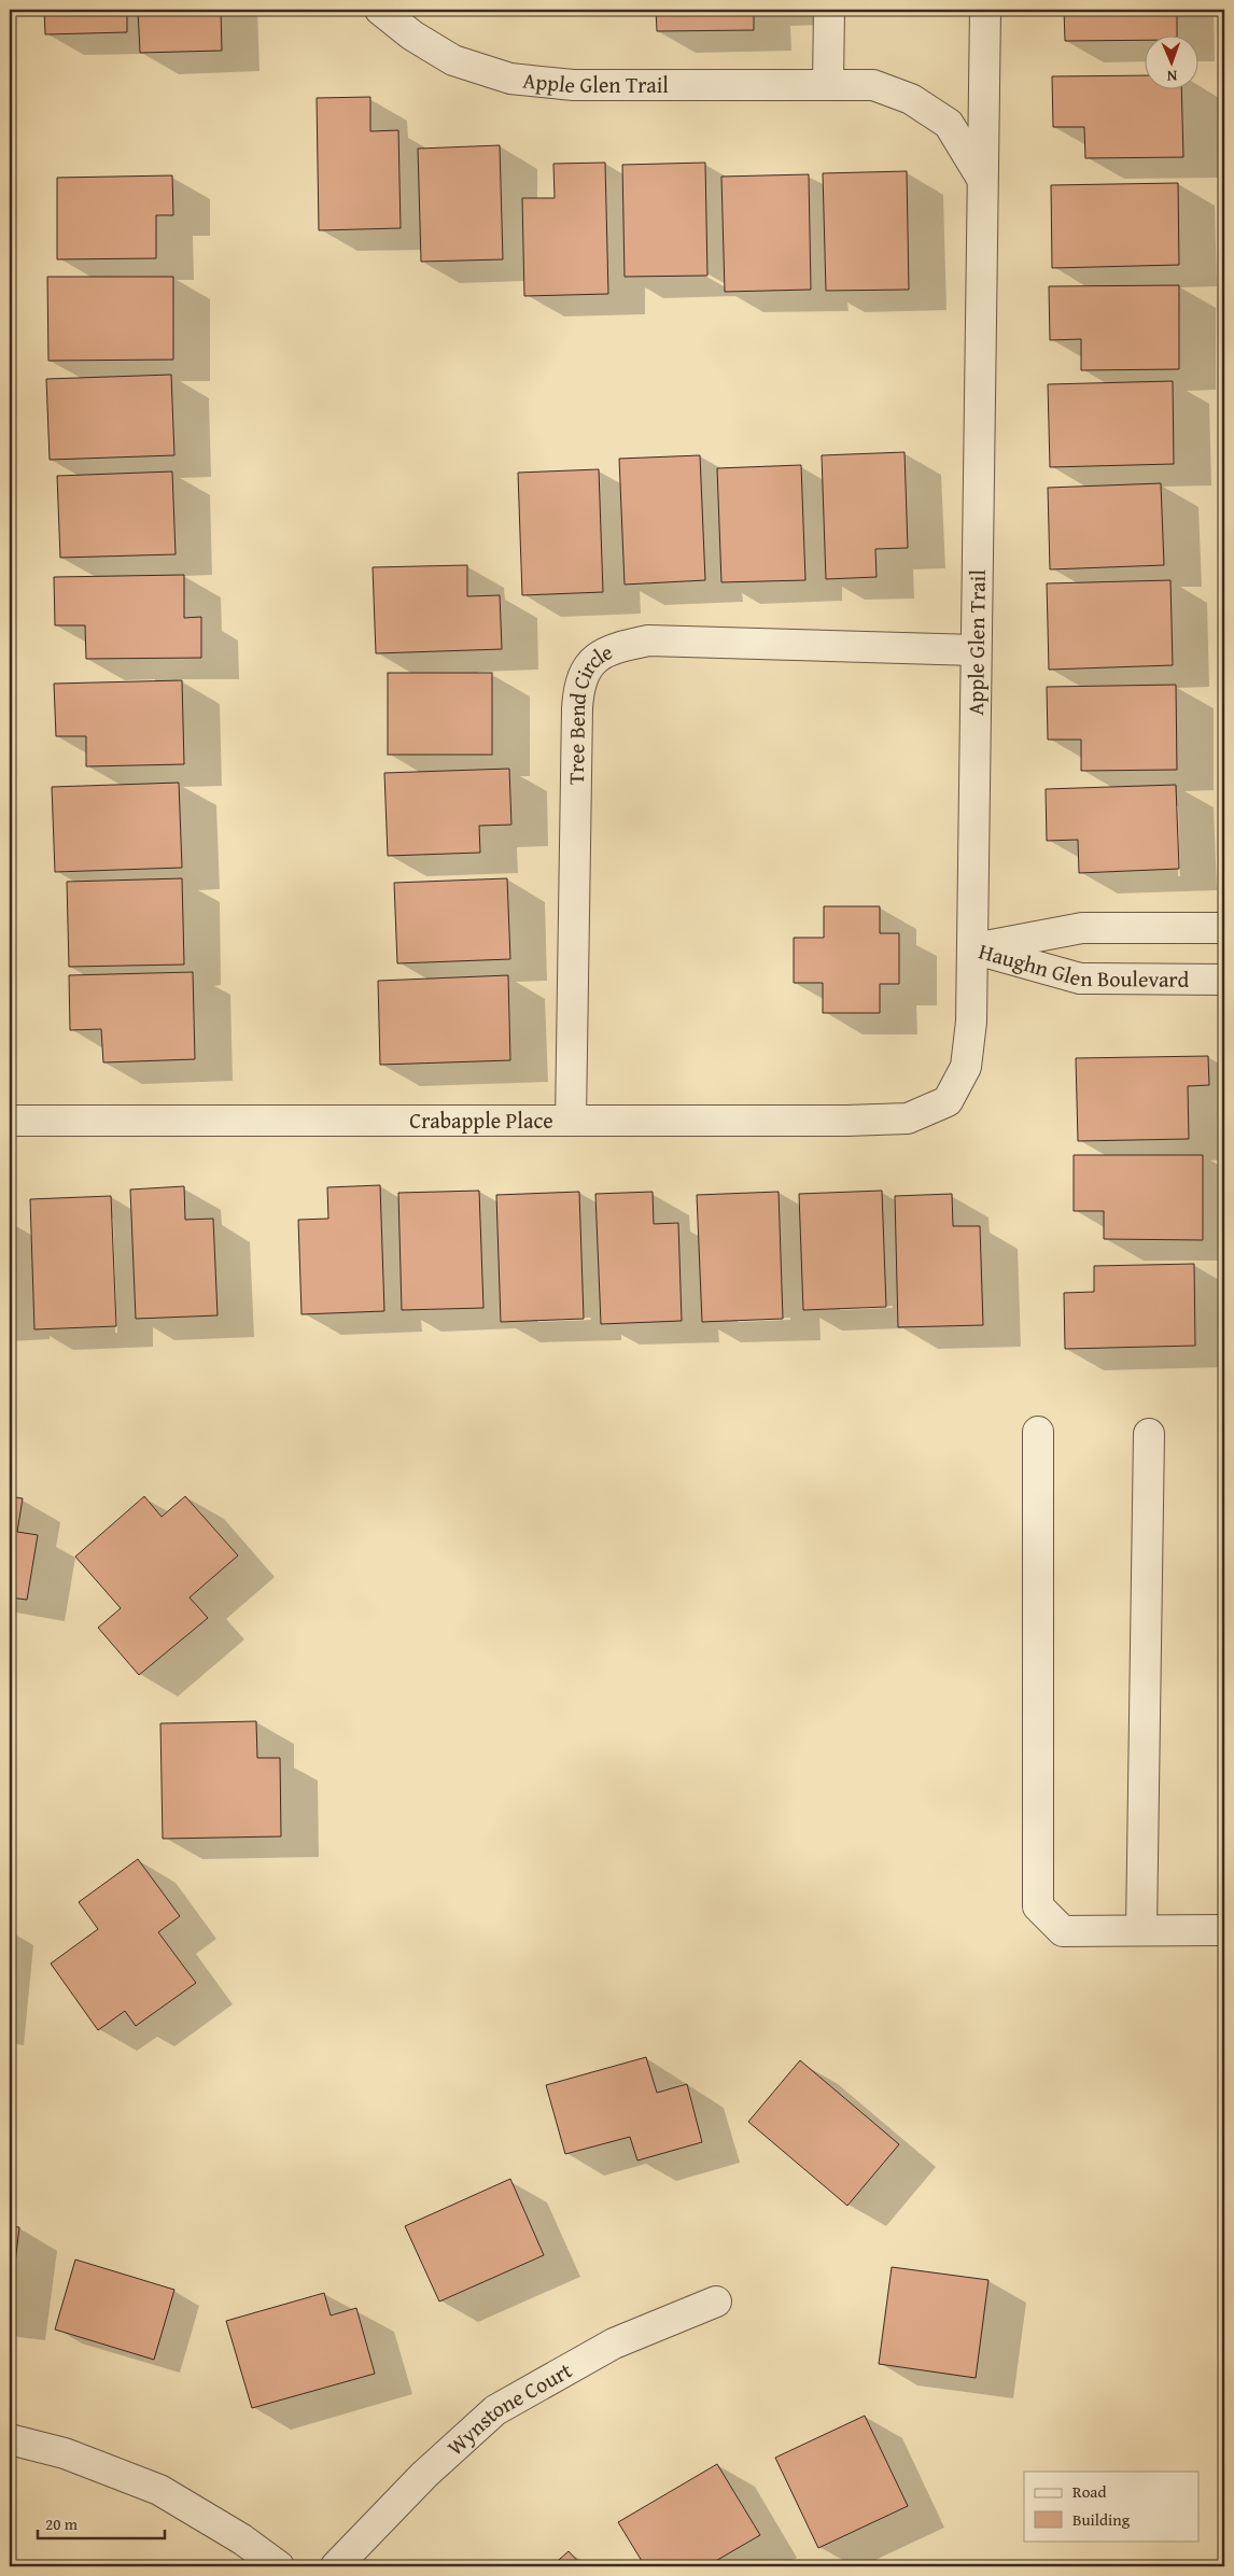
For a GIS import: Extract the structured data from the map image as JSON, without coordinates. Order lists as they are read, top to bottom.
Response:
{
  "streets": {
    "street": [
      "Apple Glen Trail",
      "Tree Bend Circle",
      "Haughn Glen Boulevard",
      "Crabapple Place",
      "Wynstone Court"
    ]
  },
  "crossings": [
    ["Apple Glen Trail", "Tree Bend Circle"],
    ["Apple Glen Trail", "Haughn Glen Boulevard"],
    ["Apple Glen Trail", "Crabapple Place"],
    ["Tree Bend Circle", "Crabapple Place"]
  ],
  "legend": ["Road", "Building"],
  "scale_bar": "20 m",
  "north": "bottom"
}
